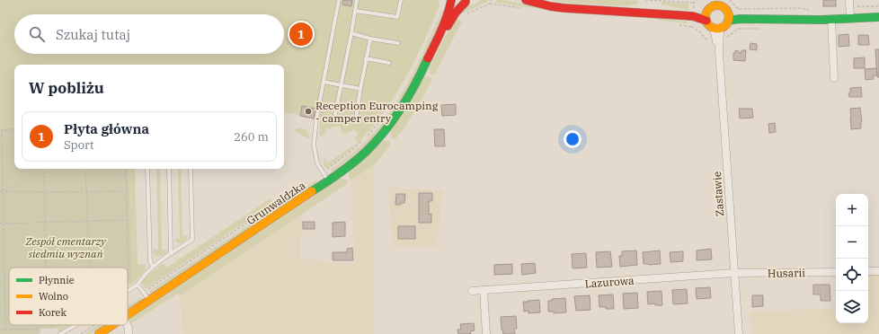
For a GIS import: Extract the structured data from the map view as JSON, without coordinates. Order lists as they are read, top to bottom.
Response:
{
  "streets": {
    "main road": ["Grunwaldzka"],
    "street": ["Zastawie", "Husarii", "Lazurowa"]
  },
  "crossings": [
    ["Zastawie", "Husarii"],
    ["Zastawie", "Lazurowa"],
    ["Husarii", "Lazurowa"]
  ],
  "parks": ["Zespół cmentarzy siedmiu wyznań"],
  "places": ["Reception Eurocamping - camper entry"],
  "legend": ["Płynnie", "Wolno", "Korek"],
  "page": {
    "search": "Szukaj tutaj",
    "pins": "1",
    "heading": "W pobliżu",
    "list": [
      {
        "mark": "1",
        "name": "Płyta główna",
        "note": "Sport",
        "value": "260 m"
      }
    ],
    "map_buttons": ["+", "−"]
  }
}
